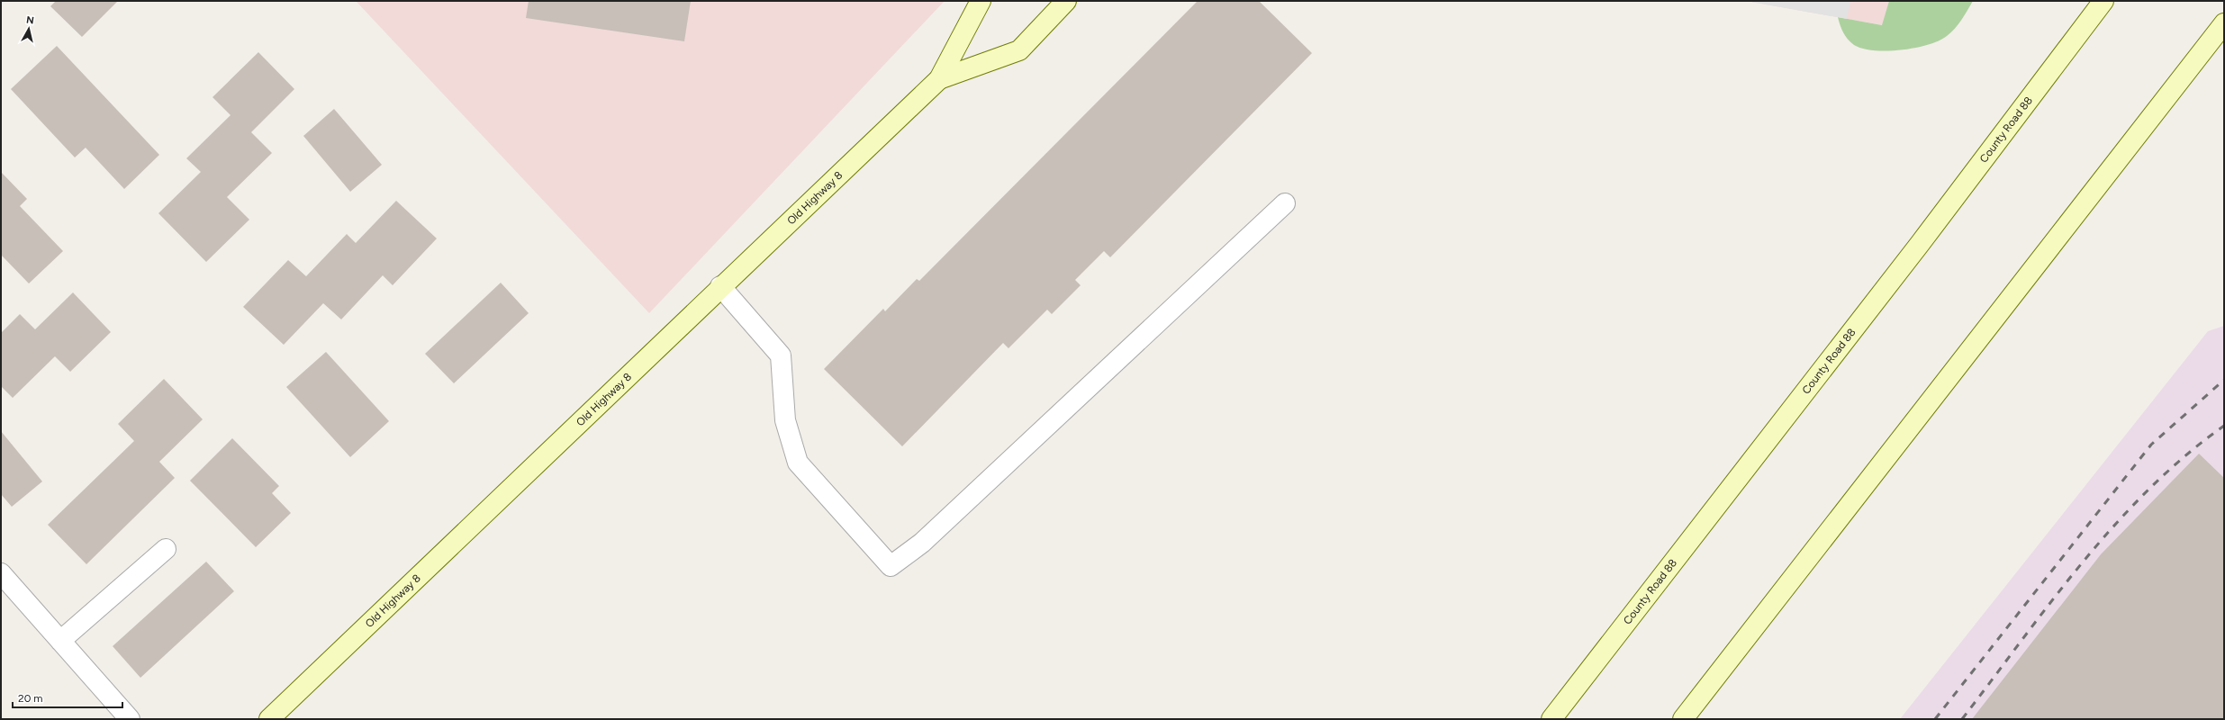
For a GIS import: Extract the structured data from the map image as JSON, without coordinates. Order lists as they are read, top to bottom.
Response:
{
  "streets": {
    "main road": ["County Road 88", "Old Highway 8"]
  },
  "scale_bar": "20 m",
  "north": "top"
}
